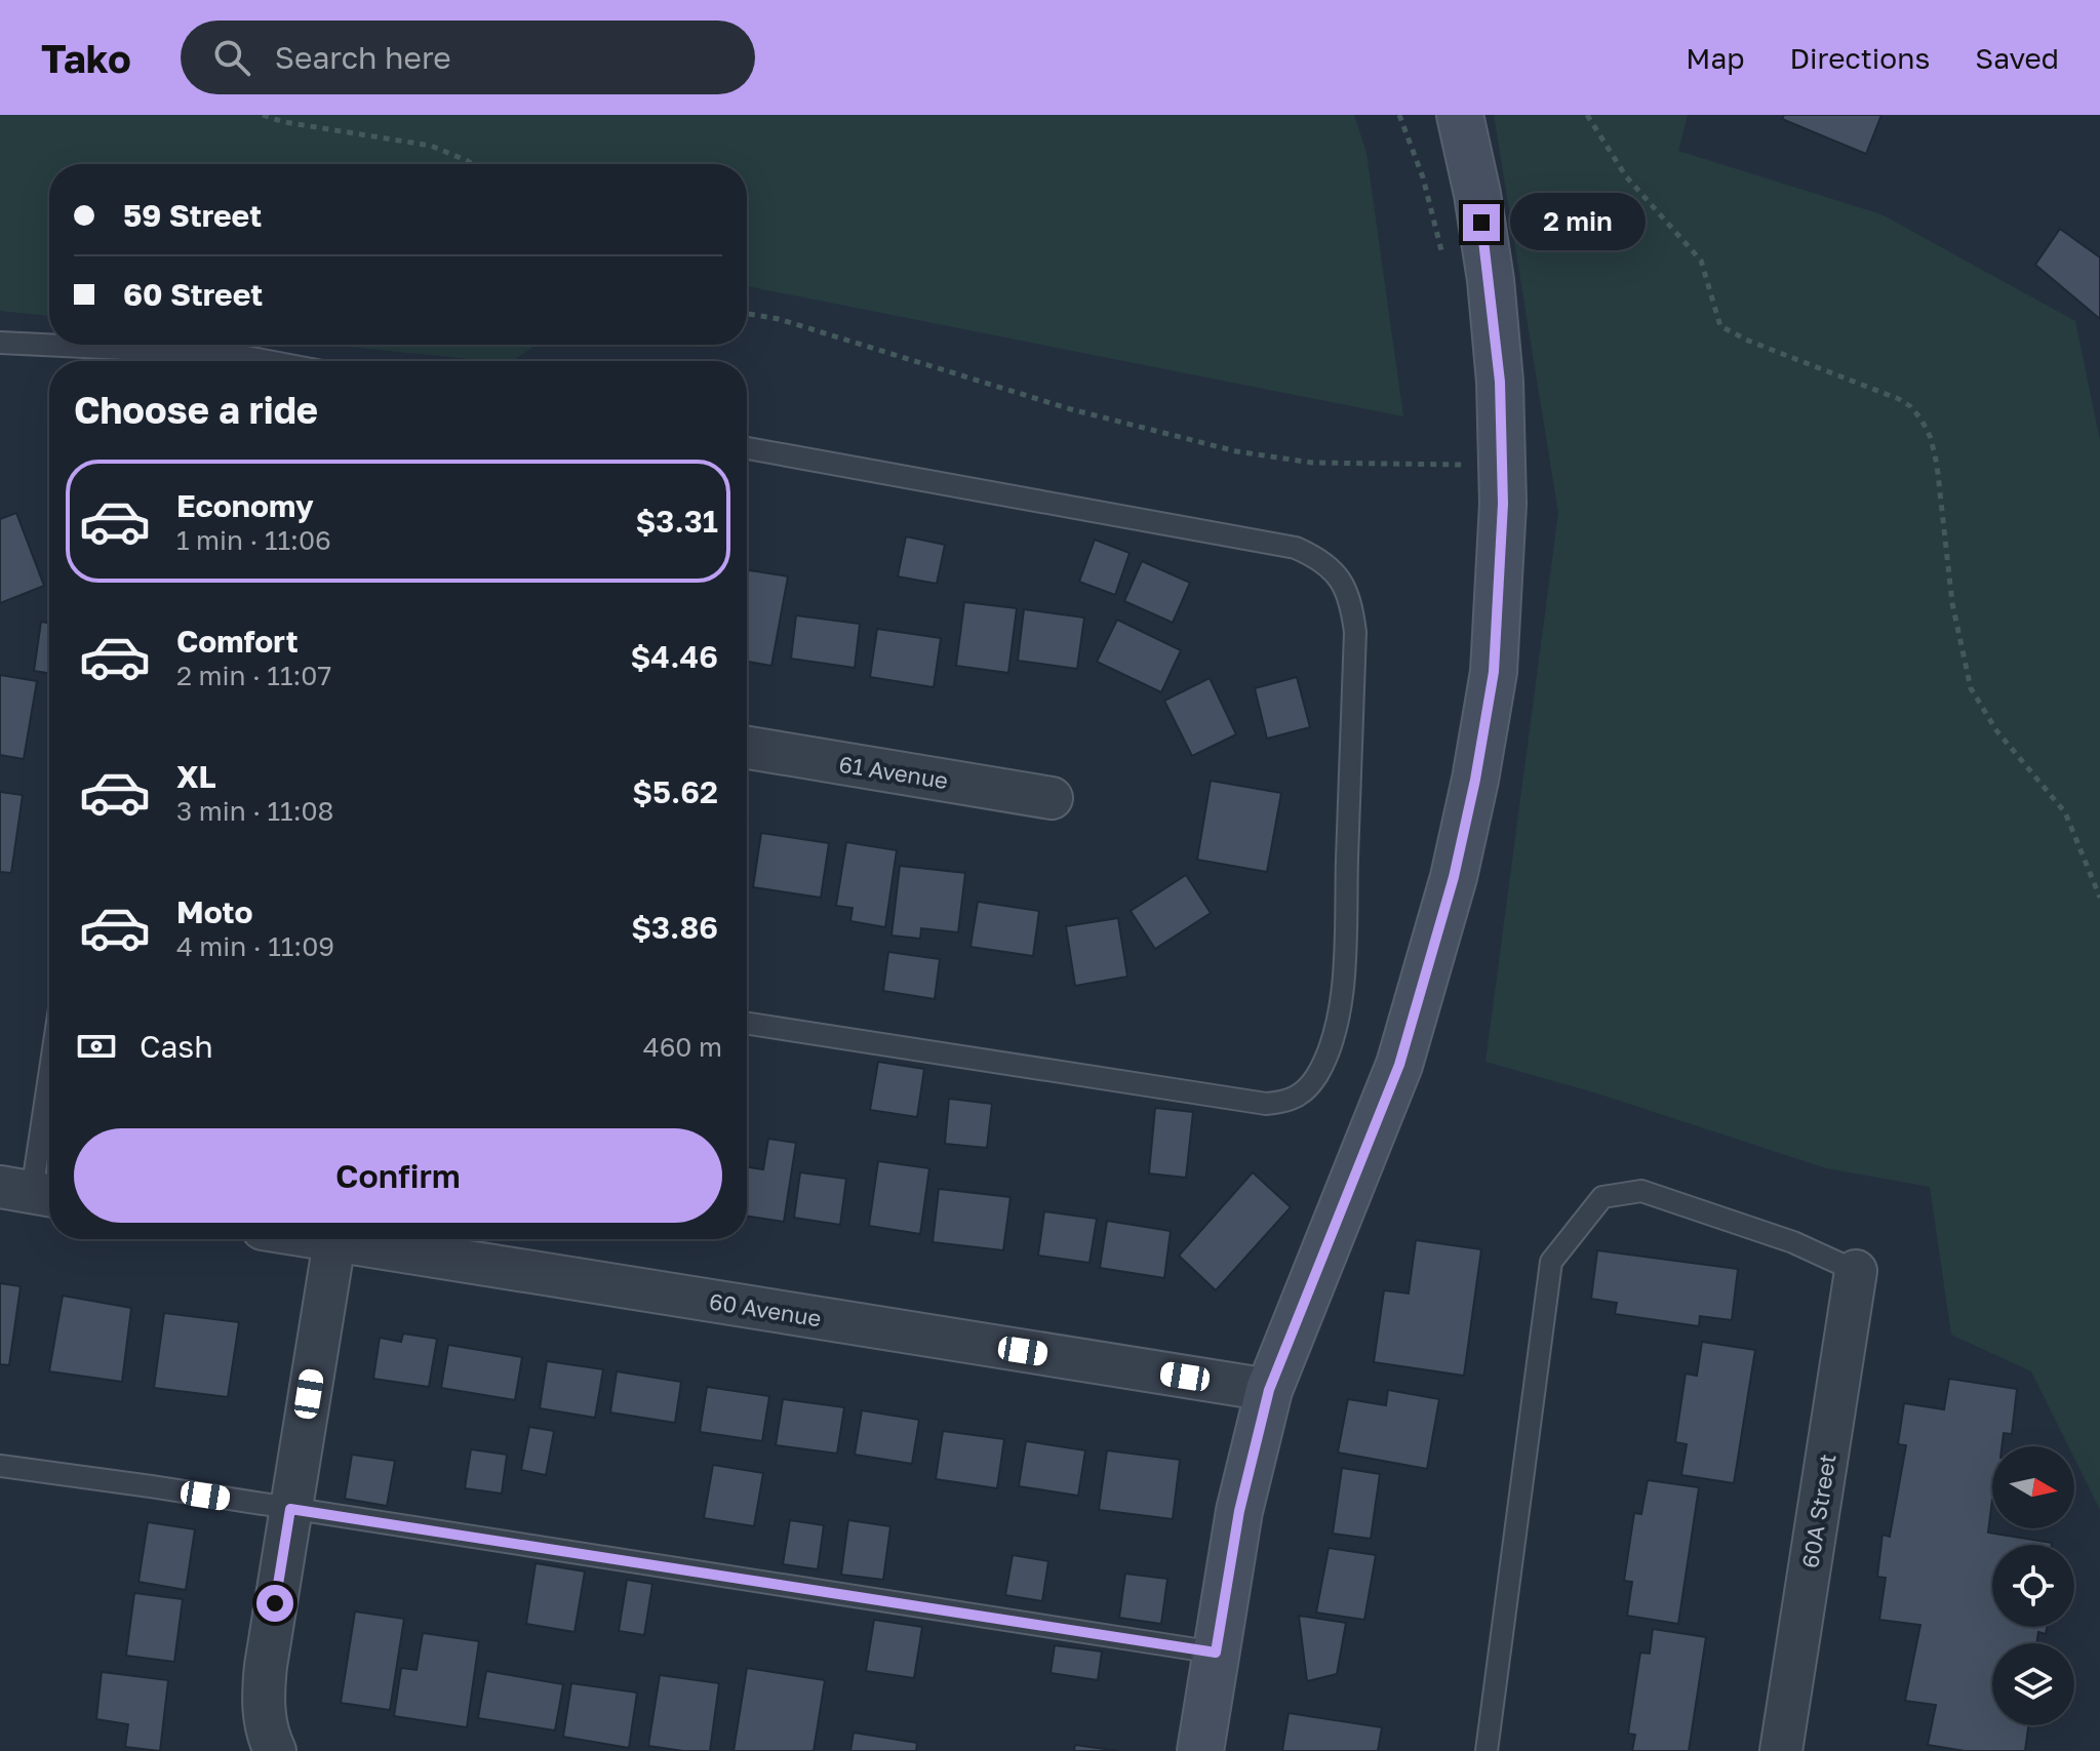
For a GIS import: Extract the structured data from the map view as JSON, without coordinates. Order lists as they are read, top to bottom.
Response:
{
  "streets": {
    "street": ["61 Avenue", "60 Avenue", "60A Street"]
  },
  "north": "right",
  "page": {
    "header": "Tako",
    "search": "Search here",
    "nav": ["Map", "Directions", "Saved"],
    "banner": ["59 Street", "60 Street"],
    "bubble": "2 min",
    "heading": "Choose a ride",
    "list": [
      {
        "name": "Economy",
        "note": "1 min · 11:06",
        "value": "$3.31"
      },
      {
        "name": "Comfort",
        "note": "2 min · 11:07",
        "value": "$4.46"
      },
      {
        "name": "XL",
        "note": "3 min · 11:08",
        "value": "$5.62"
      },
      {
        "name": "Moto",
        "note": "4 min · 11:09",
        "value": "$3.86"
      }
    ],
    "pay": ["Cash", "460 m"],
    "buttons": "Confirm"
  }
}
